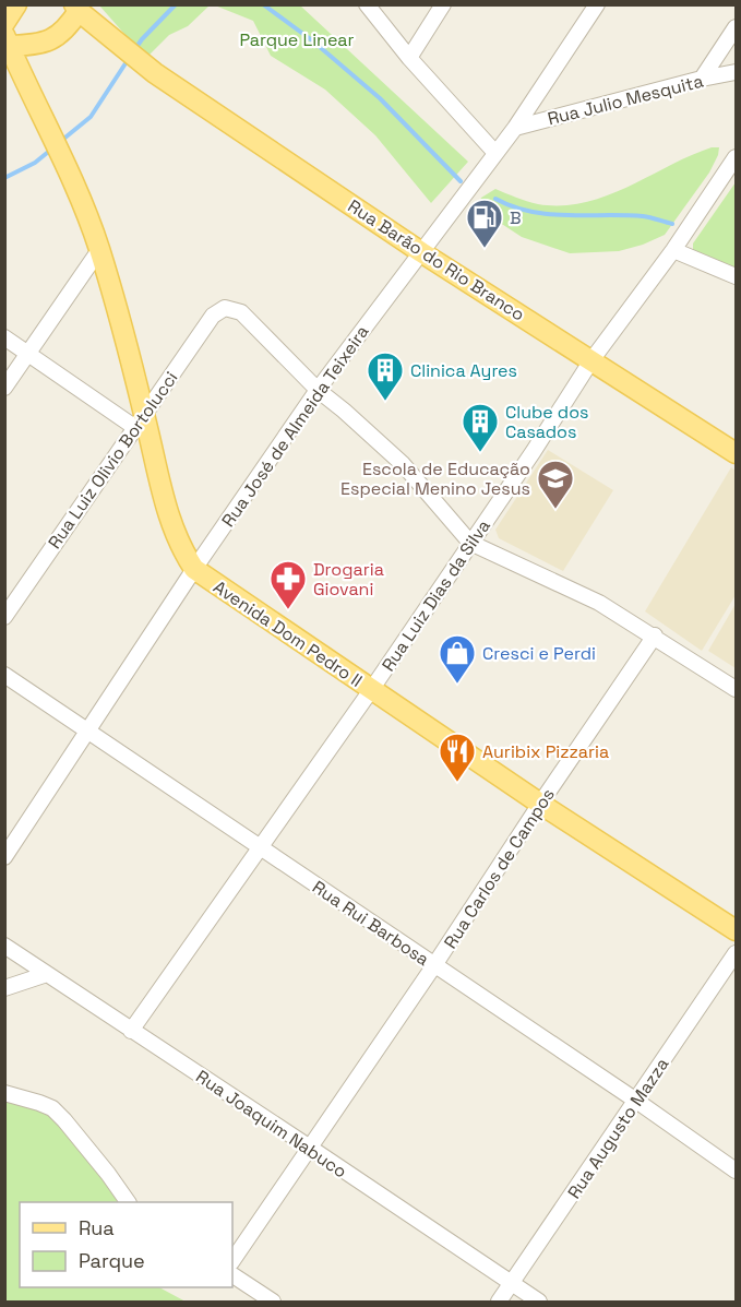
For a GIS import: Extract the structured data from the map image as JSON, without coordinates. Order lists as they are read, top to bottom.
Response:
{
  "streets": {
    "main road": ["Rua Barão do Rio Branco", "Avenida Dom Pedro II"],
    "street": [
      "Rua Julio Mesquita",
      "Rua José de Almeida Teixeira",
      "Rua Luiz Olivio Bortolucci",
      "Rua Luiz Dias da Silva",
      "Rua Carlos de Campos",
      "Rua Rui Barbosa",
      "Rua Joaquim Nabuco",
      "Rua Augusto Mazza"
    ]
  },
  "crossings": [
    ["Rua Julio Mesquita", "Rua José de Almeida Teixeira"],
    ["Rua Barão do Rio Branco", "Rua José de Almeida Teixeira"],
    ["Rua Barão do Rio Branco", "Rua Luiz Dias da Silva"],
    ["Rua José de Almeida Teixeira", "Rua Luiz Olivio Bortolucci"],
    ["Rua José de Almeida Teixeira", "Avenida Dom Pedro II"],
    ["Rua José de Almeida Teixeira", "Rua Rui Barbosa"],
    ["Rua Luiz Olivio Bortolucci", "Avenida Dom Pedro II"],
    ["Rua Luiz Dias da Silva", "Avenida Dom Pedro II"],
    ["Rua Luiz Dias da Silva", "Rua Rui Barbosa"],
    ["Rua Luiz Dias da Silva", "Rua Joaquim Nabuco"],
    ["Avenida Dom Pedro II", "Rua Carlos de Campos"],
    ["Rua Carlos de Campos", "Rua Rui Barbosa"],
    ["Rua Carlos de Campos", "Rua Joaquim Nabuco"],
    ["Rua Rui Barbosa", "Rua Augusto Mazza"],
    ["Rua Joaquim Nabuco", "Rua Augusto Mazza"]
  ],
  "parks": ["Parque Linear"],
  "places": {
    "fuel station": ["B"],
    "building": ["Clinica Ayres", "Clube dos Casados"],
    "school or university": ["Escola de Educação Especial Menino Jesus"],
    "pharmacy": ["Drogaria Giovani"],
    "shop": ["Cresci e Perdi"],
    "restaurant": ["Auribix Pizzaria"]
  },
  "legend": ["Rua", "Parque"]
}
